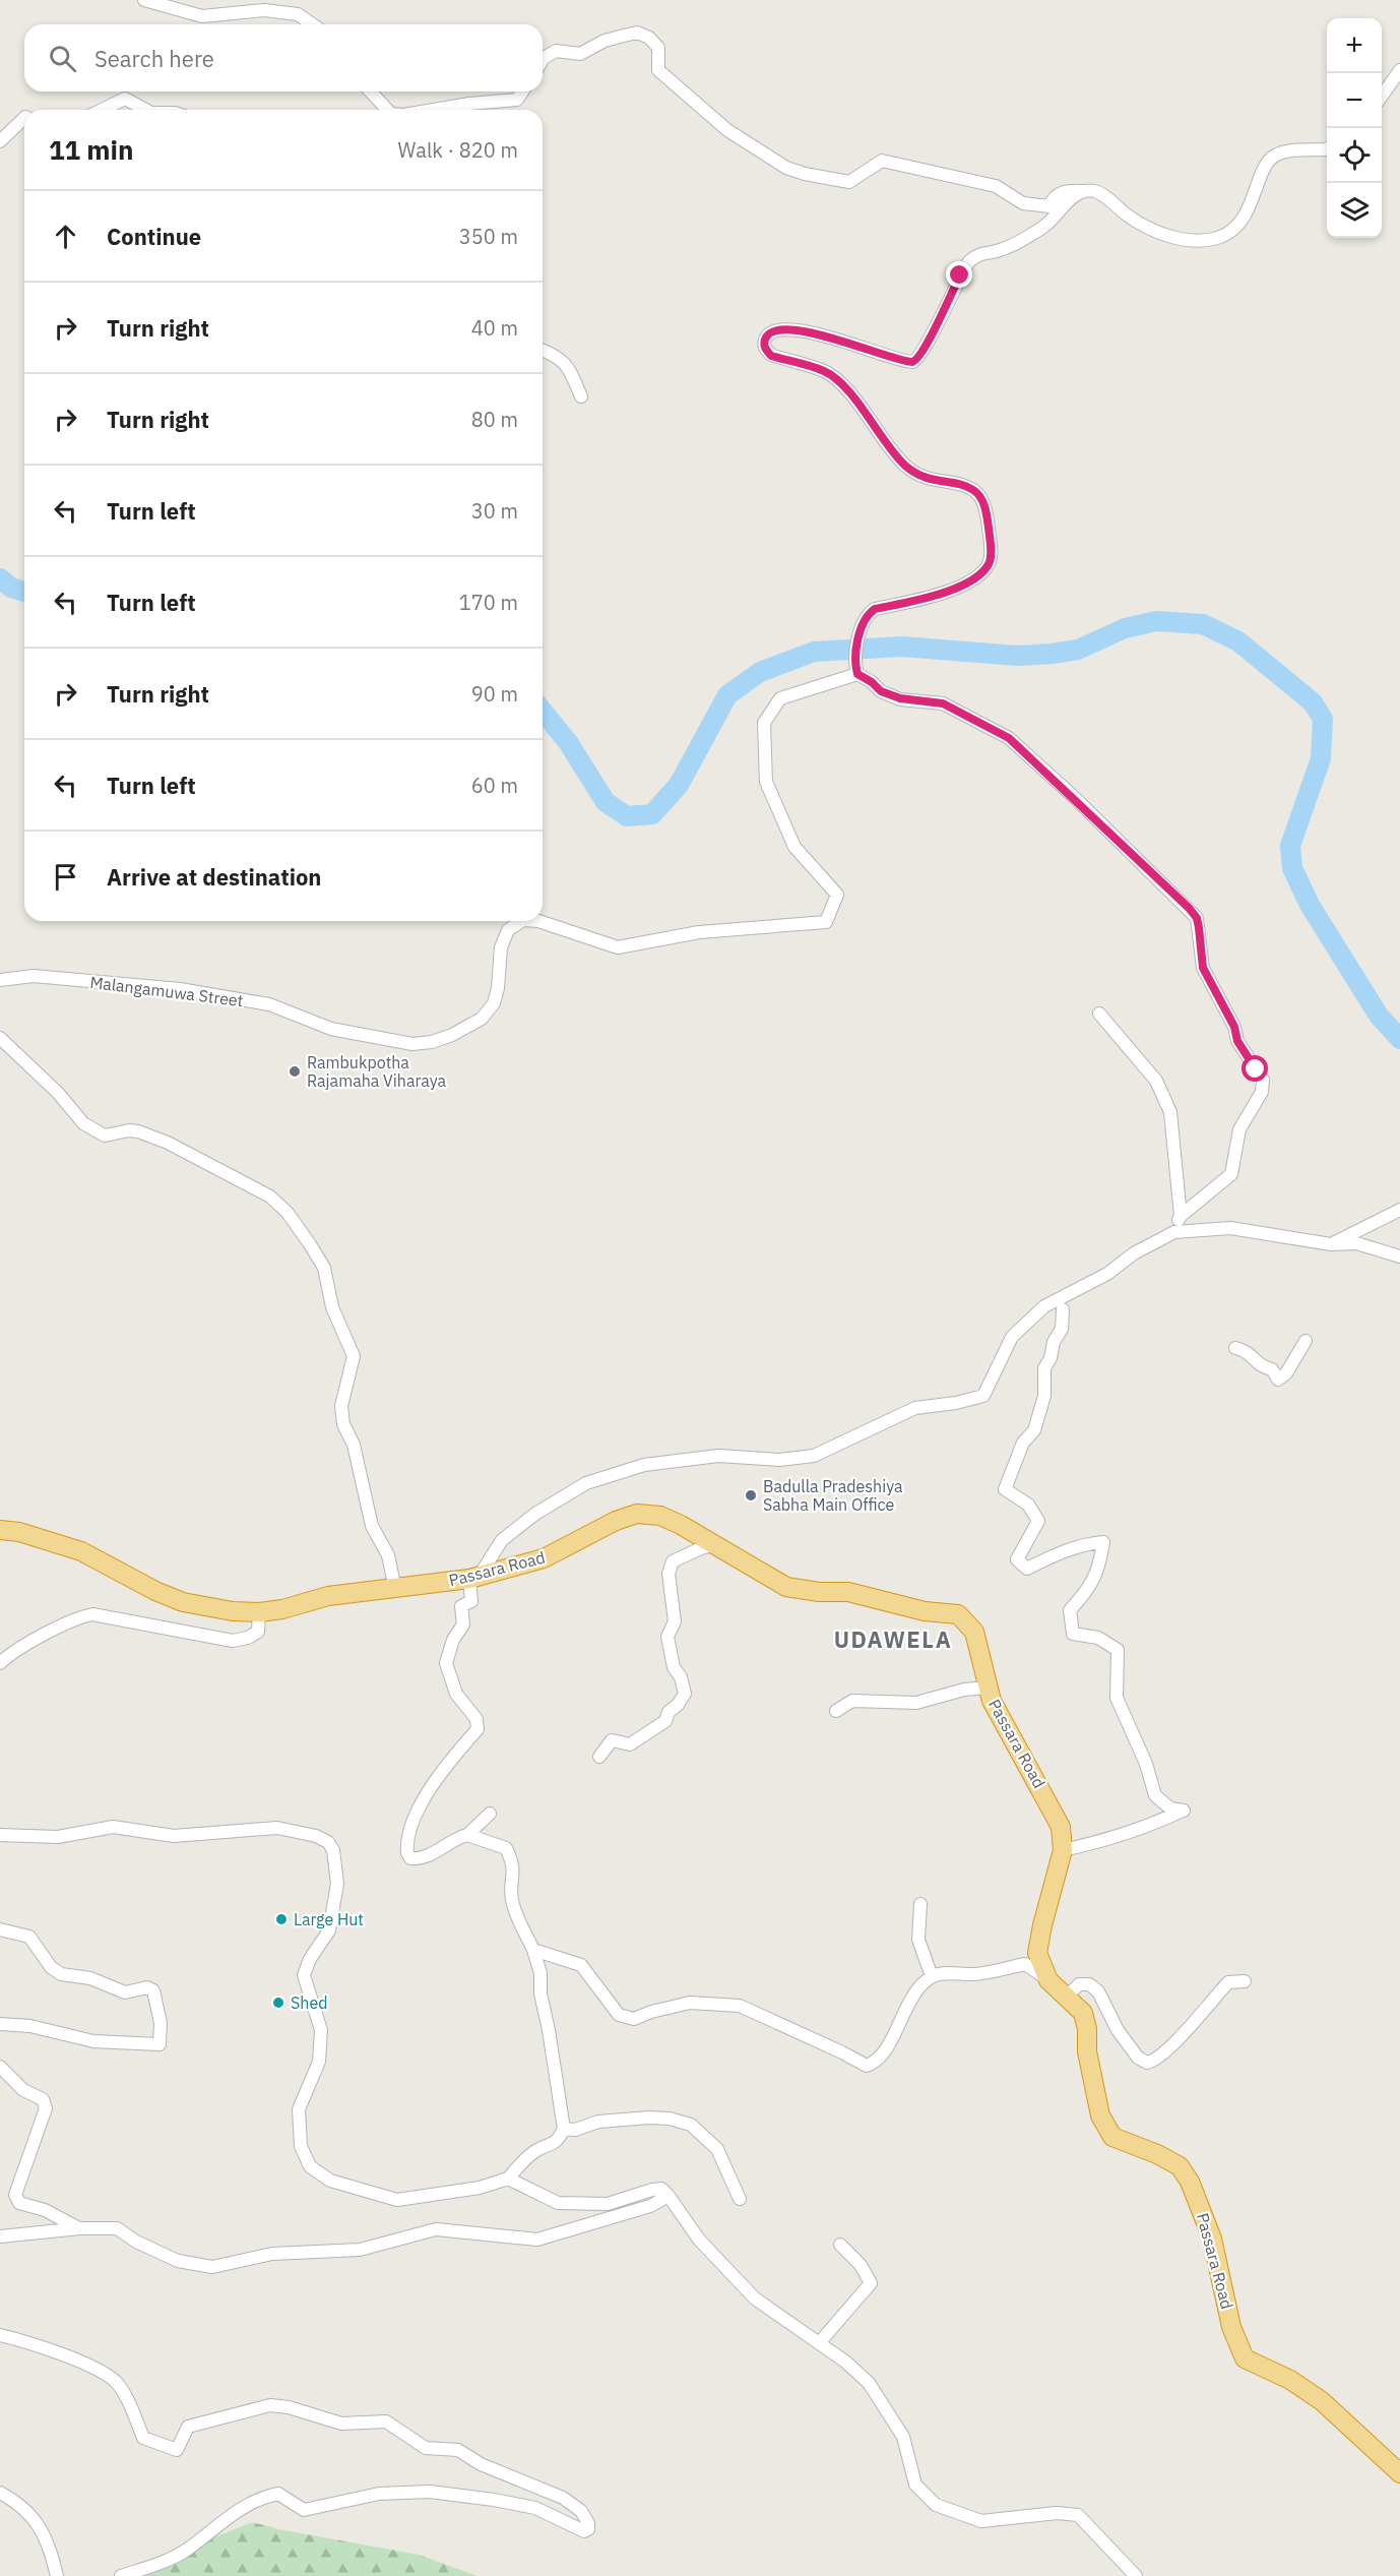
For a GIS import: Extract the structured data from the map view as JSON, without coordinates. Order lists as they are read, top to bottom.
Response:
{
  "streets": {
    "highway": ["Passara Road"],
    "street": ["Malangamuwa Street"]
  },
  "districts": ["UDAWELA"],
  "places": [
    "Rambukpotha Rajamaha Viharaya",
    "Badulla Pradeshiya Sabha Main Office",
    "Large Hut",
    "Shed"
  ],
  "page": {
    "map_buttons": ["+", "−"],
    "search": "Search here",
    "heading": ["11 min", "Walk · 820 m"],
    "list": [
      ["Continue", "350 m"],
      ["Turn right", "40 m"],
      ["Turn right", "80 m"],
      ["Turn left", "30 m"],
      ["Turn left", "170 m"],
      ["Turn right", "90 m"],
      ["Turn left", "60 m"],
      "Arrive at destination"
    ]
  }
}
